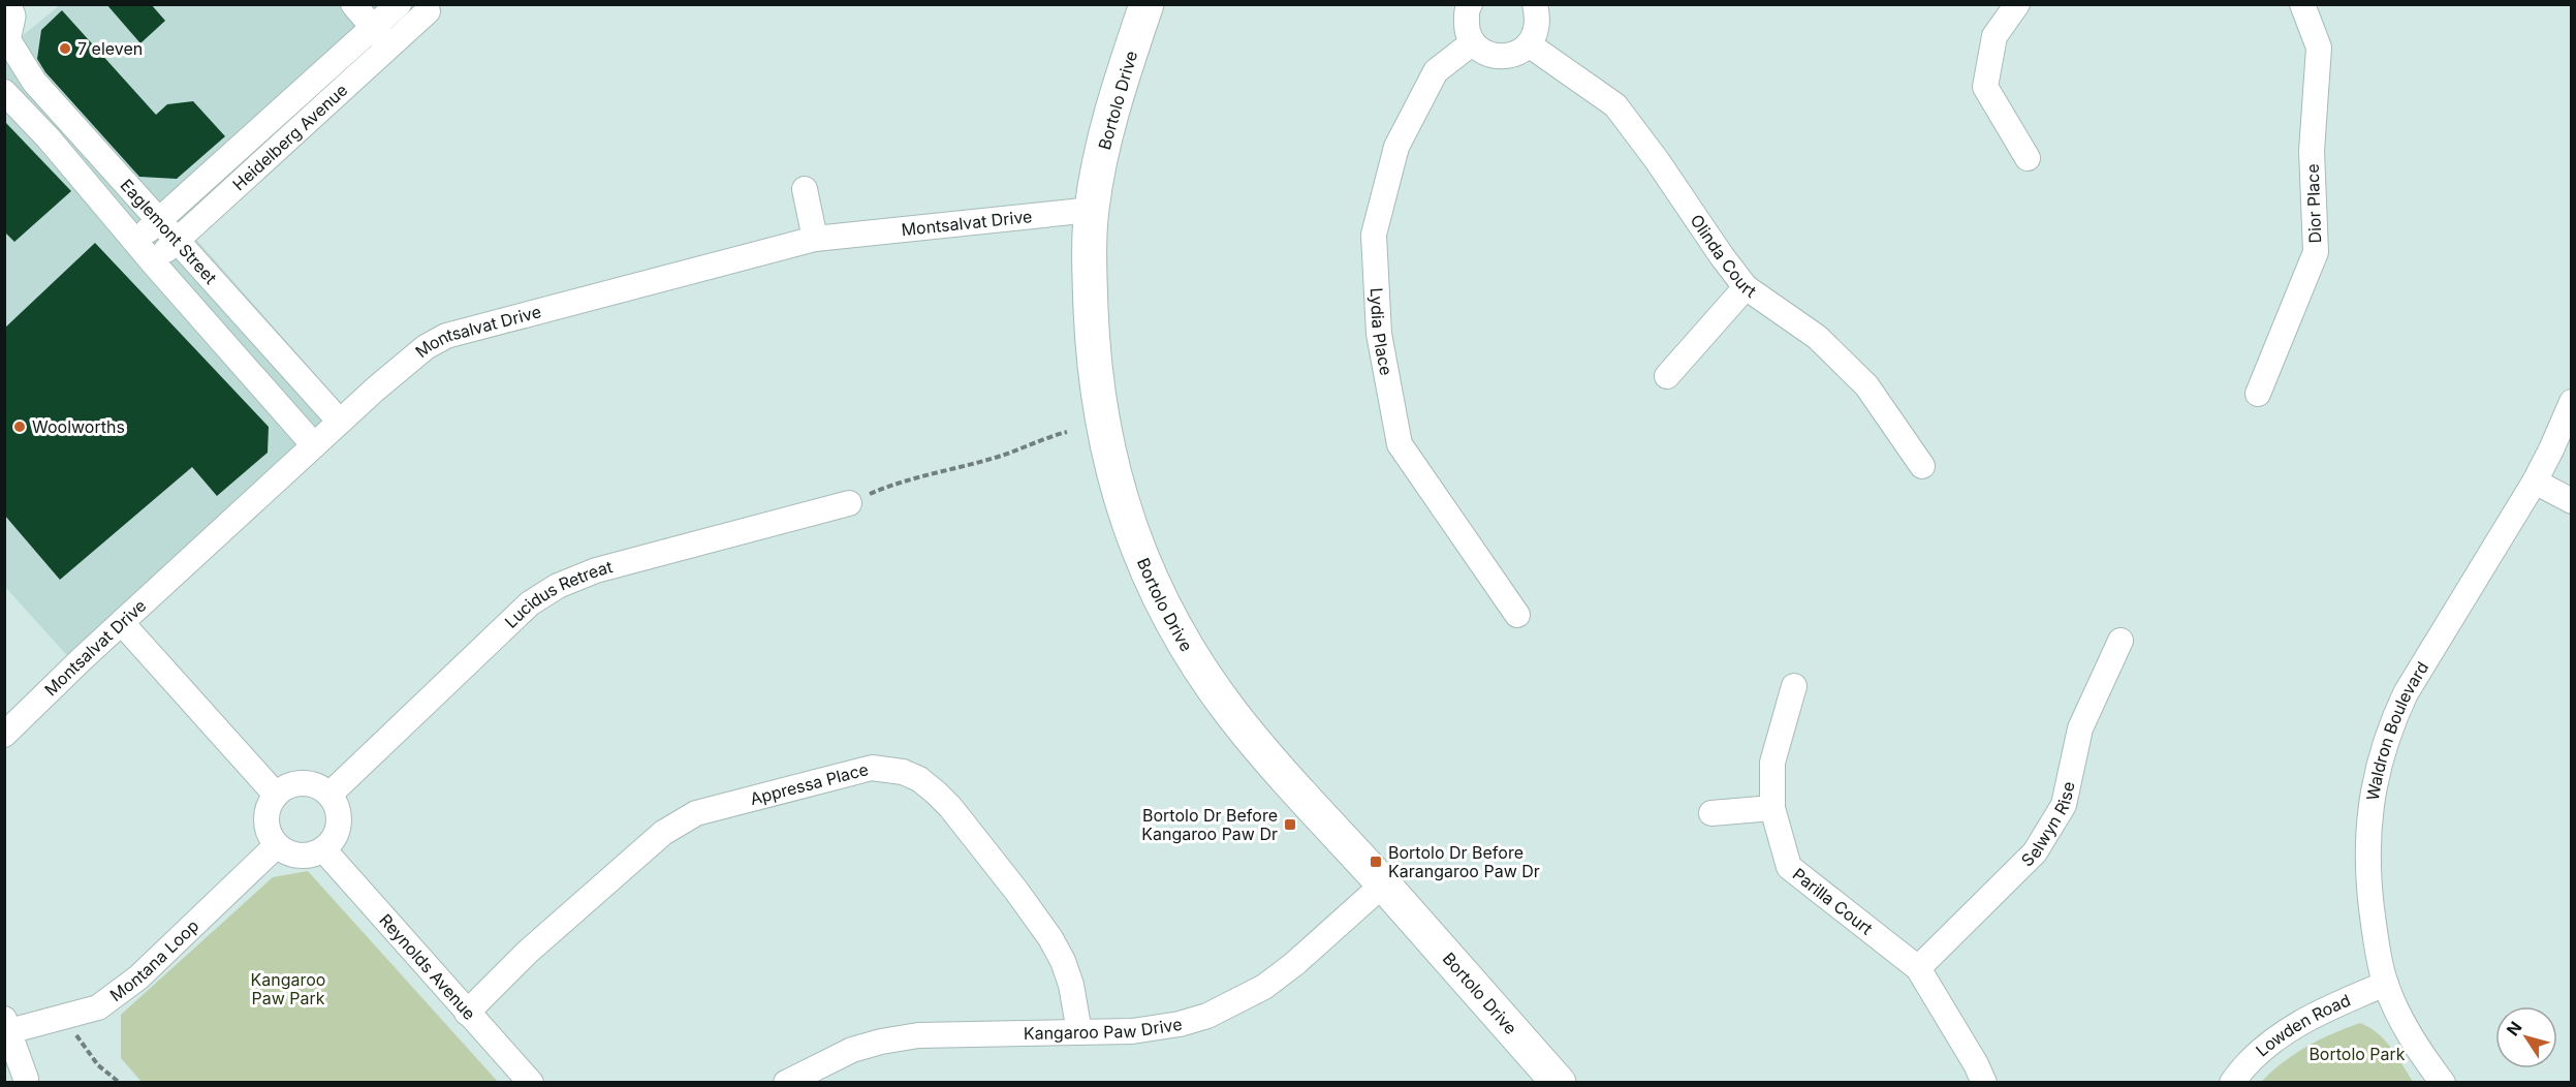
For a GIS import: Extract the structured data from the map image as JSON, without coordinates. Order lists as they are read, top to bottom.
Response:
{
  "streets": {
    "street": [
      "Bortolo Drive",
      "Heidelberg Avenue",
      "Dior Place",
      "Montsalvat Drive",
      "Eaglemont Street",
      "Olinda Court",
      "Lydia Place",
      "Lucidus Retreat",
      "Waldron Boulevard",
      "Appressa Place",
      "Selwyn Rise",
      "Parilla Court",
      "Montana Loop",
      "Reynolds Avenue",
      "Kangaroo Paw Drive",
      "Lowden Road"
    ]
  },
  "crossings": [
    ["Bortolo Drive", "Montsalvat Drive"],
    ["Bortolo Drive", "Kangaroo Paw Drive"],
    ["Heidelberg Avenue", "Eaglemont Street"],
    ["Montsalvat Drive", "Eaglemont Street"],
    ["Lucidus Retreat", "Montana Loop"],
    ["Lucidus Retreat", "Reynolds Avenue"],
    ["Waldron Boulevard", "Lowden Road"],
    ["Appressa Place", "Reynolds Avenue"],
    ["Appressa Place", "Kangaroo Paw Drive"],
    ["Selwyn Rise", "Parilla Court"],
    ["Montana Loop", "Reynolds Avenue"]
  ],
  "parks": ["Kangaroo Paw Park", "Bortolo Park"],
  "places": {
    "other": ["7 eleven", "Woolworths"],
    "transit": ["Bortolo Dr Before Kangaroo Paw Dr", "Bortolo Dr Before Karangaroo Paw Dr"]
  },
  "north": "top left"
}
